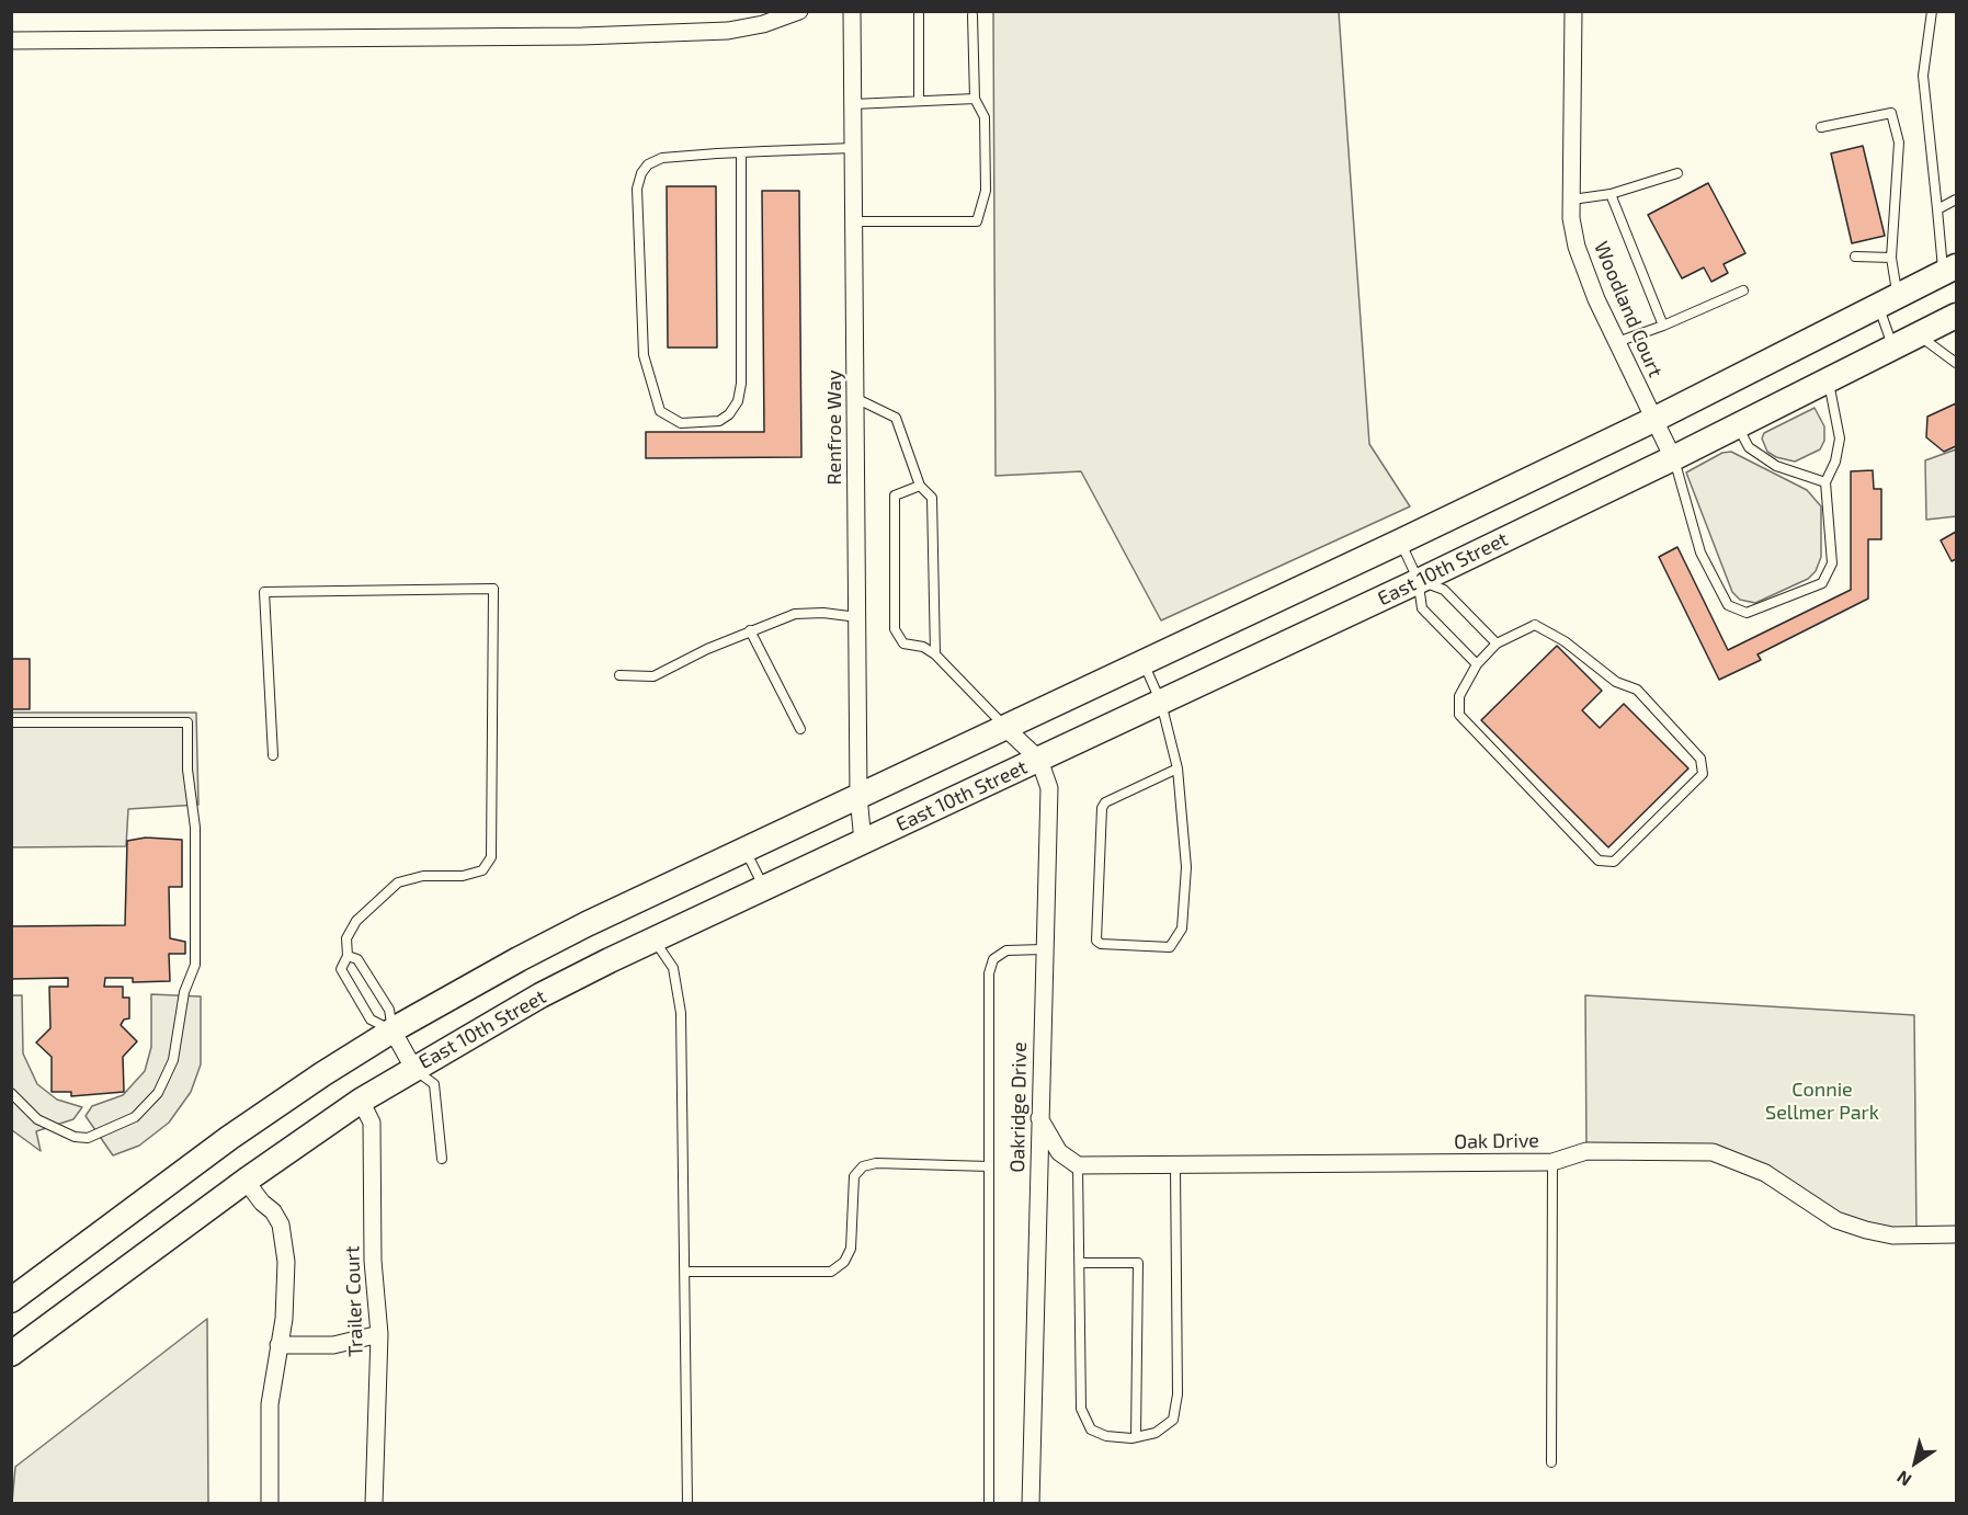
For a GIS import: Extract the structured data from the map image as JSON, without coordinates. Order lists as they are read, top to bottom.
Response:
{
  "streets": {
    "main road": ["East 10th Street"],
    "street": [
      "Woodland Court",
      "Renfroe Way",
      "Oakridge Drive",
      "Oak Drive",
      "Trailer Court"
    ]
  },
  "crossings": [
    ["Woodland Court", "East 10th Street"],
    ["Renfroe Way", "East 10th Street"],
    ["East 10th Street", "Oakridge Drive"],
    ["East 10th Street", "Trailer Court"]
  ],
  "parks": ["Connie Sellmer Park"],
  "north": "bottom left"
}
